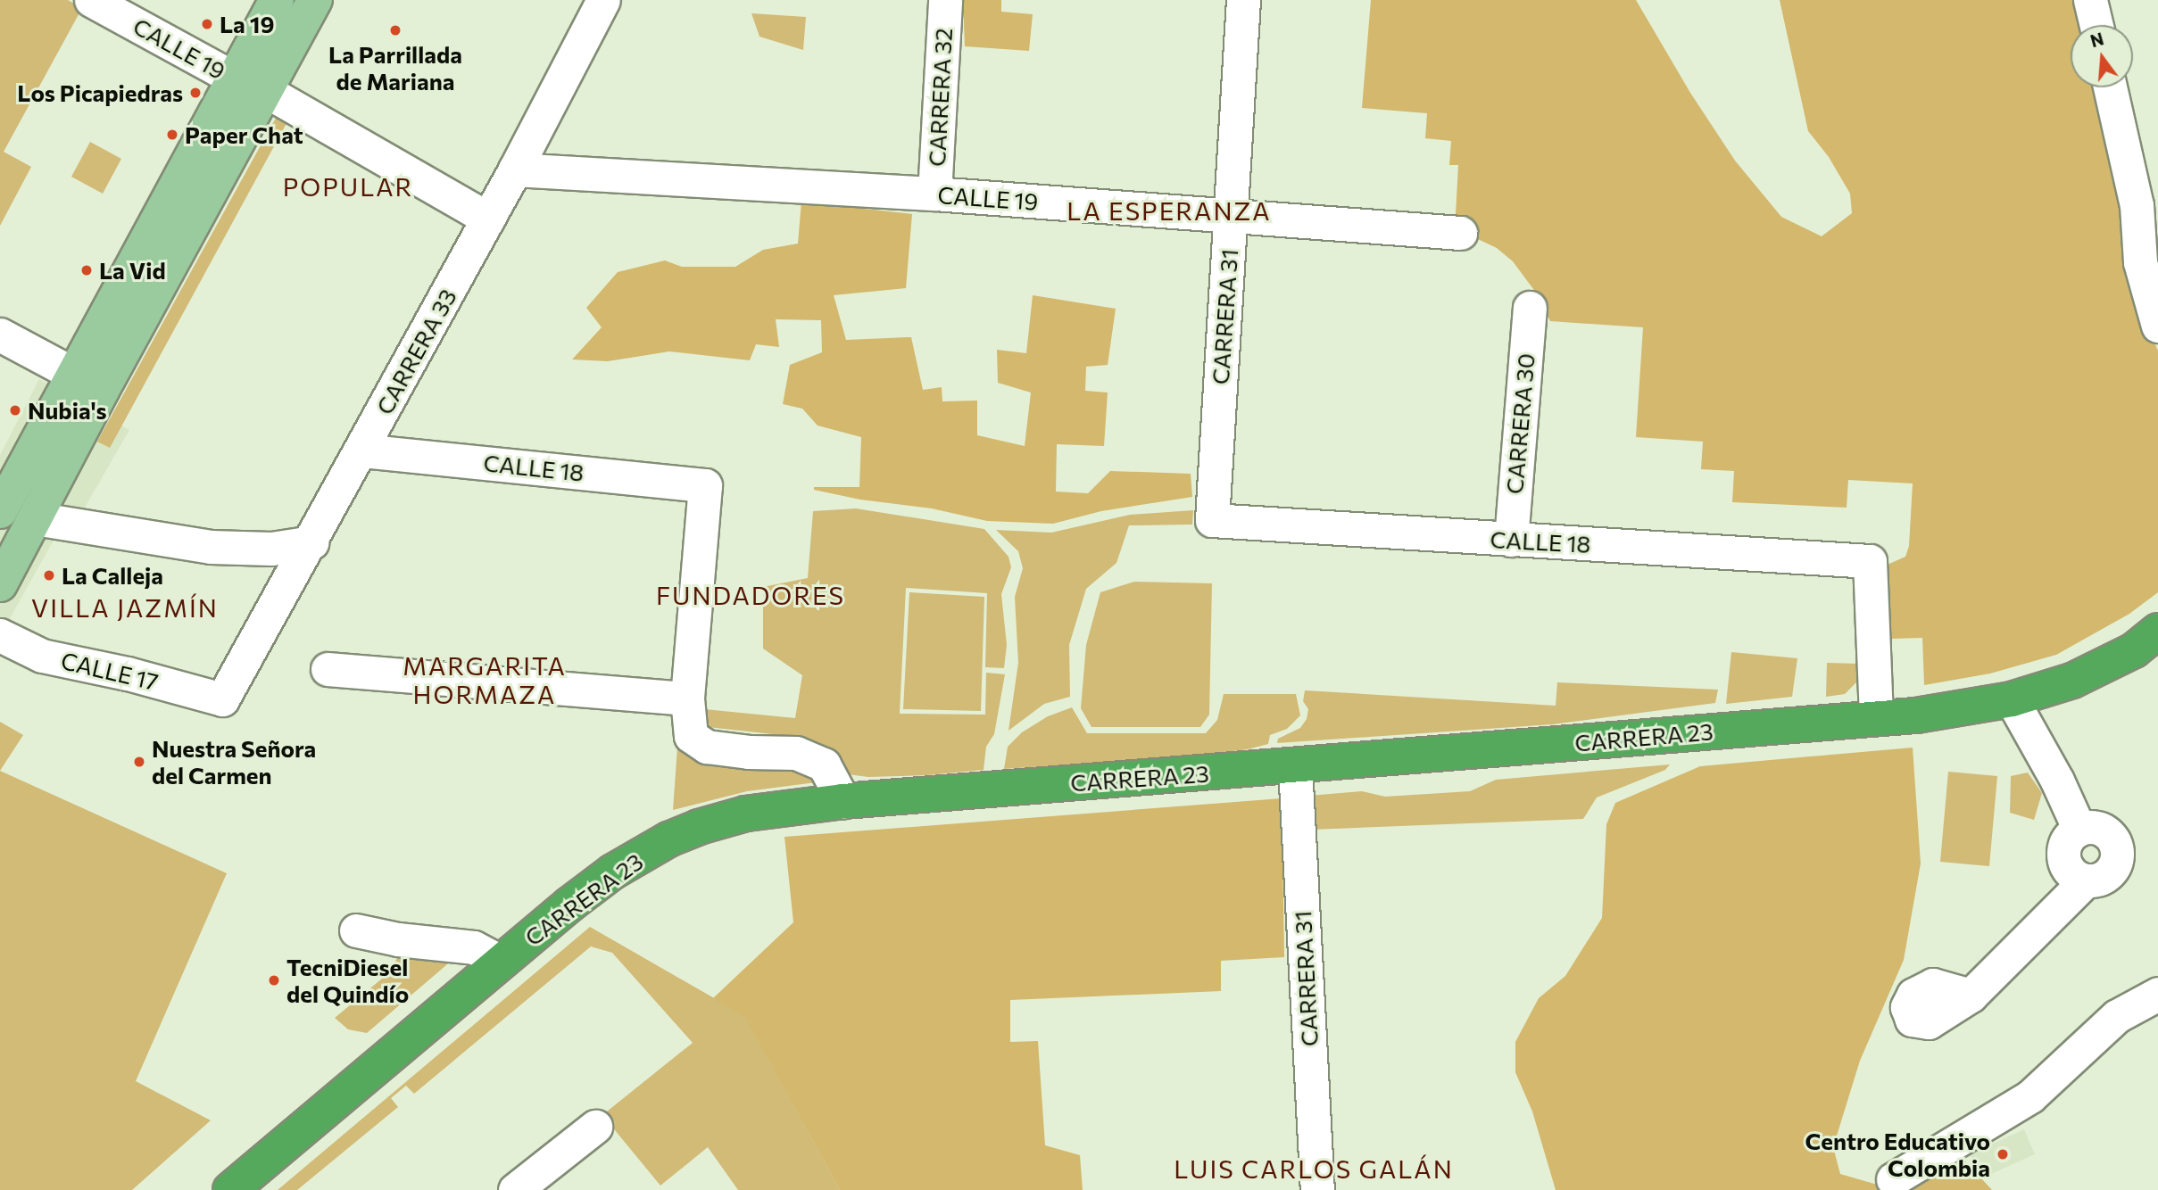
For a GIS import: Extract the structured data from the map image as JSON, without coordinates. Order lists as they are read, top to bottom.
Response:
{
  "streets": {
    "highway": ["CARRERA 23"],
    "street": [
      "CALLE 19",
      "CARRERA 32",
      "CARRERA 31",
      "CARRERA 33",
      "CARRERA 30",
      "CALLE 18",
      "CALLE 17"
    ]
  },
  "crossings": [
    ["CALLE 19", "CARRERA 32"],
    ["CALLE 19", "CARRERA 31"],
    ["CALLE 19", "CARRERA 33"],
    ["CARRERA 31", "CALLE 18"],
    ["CARRERA 31", "CARRERA 23"],
    ["CARRERA 33", "CALLE 18"],
    ["CARRERA 33", "CALLE 17"],
    ["CARRERA 30", "CALLE 18"],
    ["CALLE 18", "CARRERA 23"]
  ],
  "districts": [
    "POPULAR",
    "LA ESPERANZA",
    "FUNDADORES",
    "VILLA JAZMÍN",
    "MARGARITA HORMAZA",
    "LUIS CARLOS GALÁN"
  ],
  "places": [
    "La 19",
    "La Parrillada de Mariana",
    "Los Picapiedras",
    "Paper Chat",
    "La Vid",
    "Nubia's",
    "La Calleja",
    "Nuestra Señora del Carmen",
    "TecniDiesel del Quindío",
    "Centro Educativo Colombia"
  ],
  "north": "top"
}
